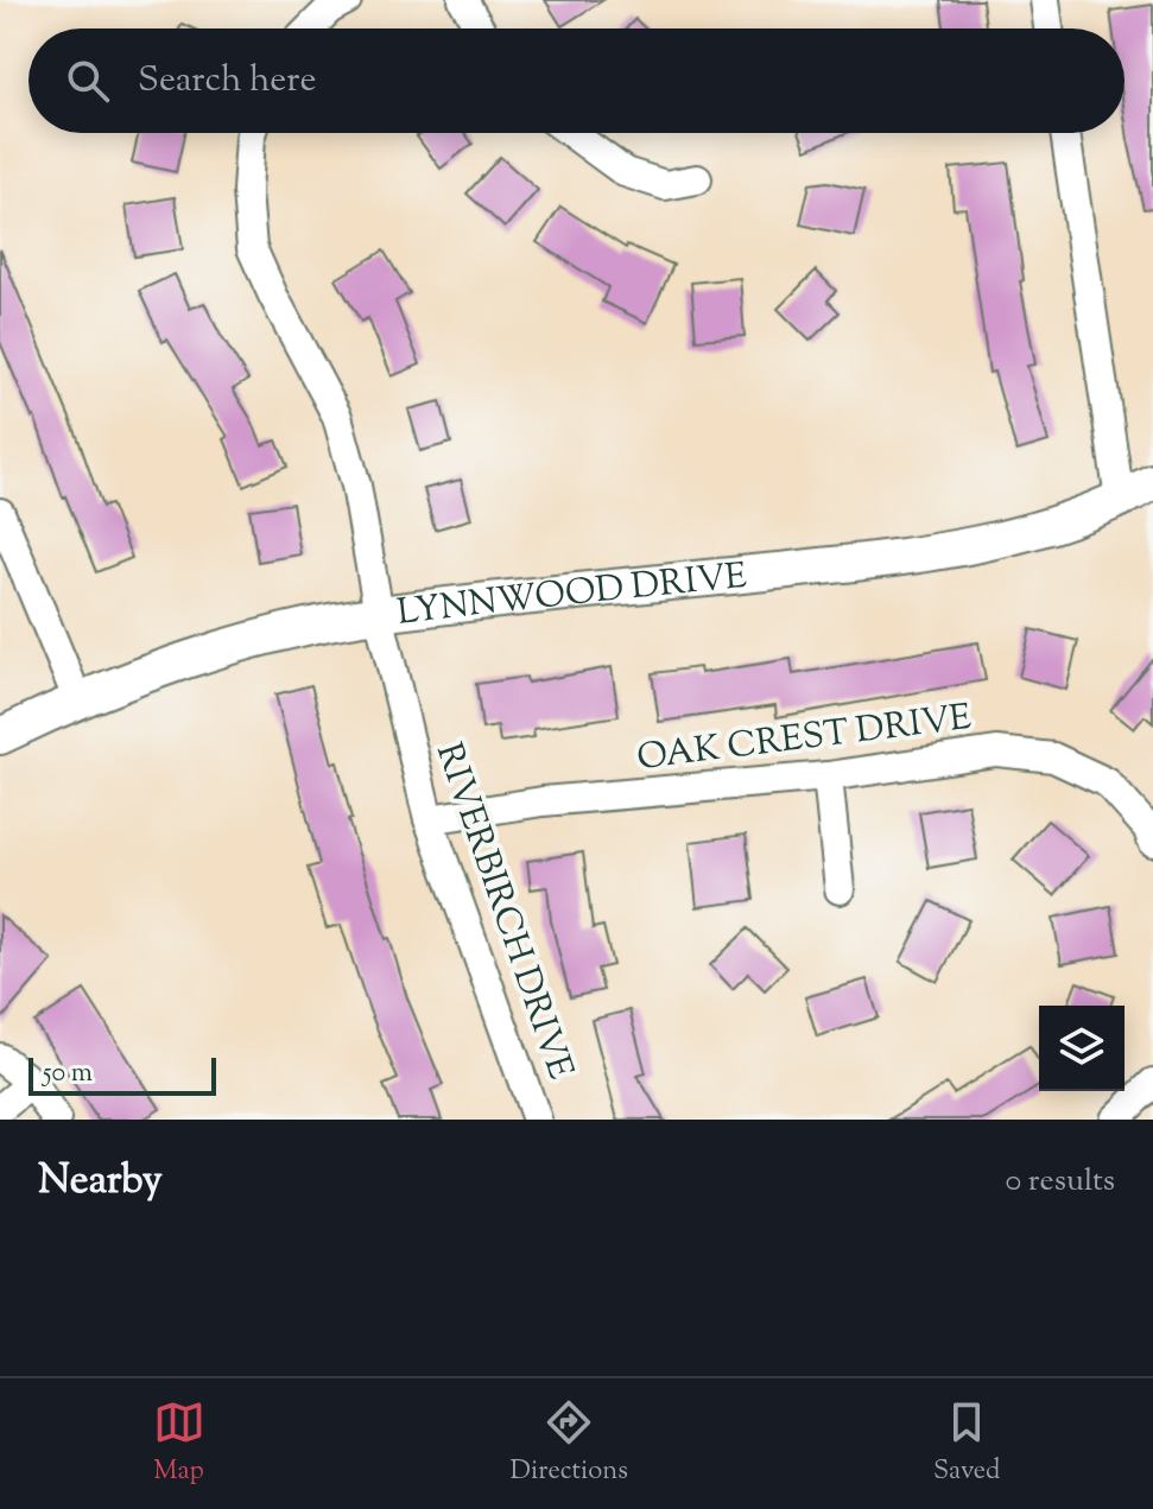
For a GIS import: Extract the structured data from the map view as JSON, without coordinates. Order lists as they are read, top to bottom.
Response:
{
  "streets": {
    "street": ["LYNNWOOD DRIVE", "OAK CREST DRIVE", "RIVERBIRCH DRIVE"]
  },
  "crossings": [
    ["LYNNWOOD DRIVE", "RIVERBIRCH DRIVE"],
    ["OAK CREST DRIVE", "RIVERBIRCH DRIVE"]
  ],
  "scale_bar": "50 m",
  "page": {
    "search": "Search here",
    "scale": "50 m",
    "heading": ["Nearby", "0 results"],
    "nav": ["Map", "Directions", "Saved"]
  }
}
